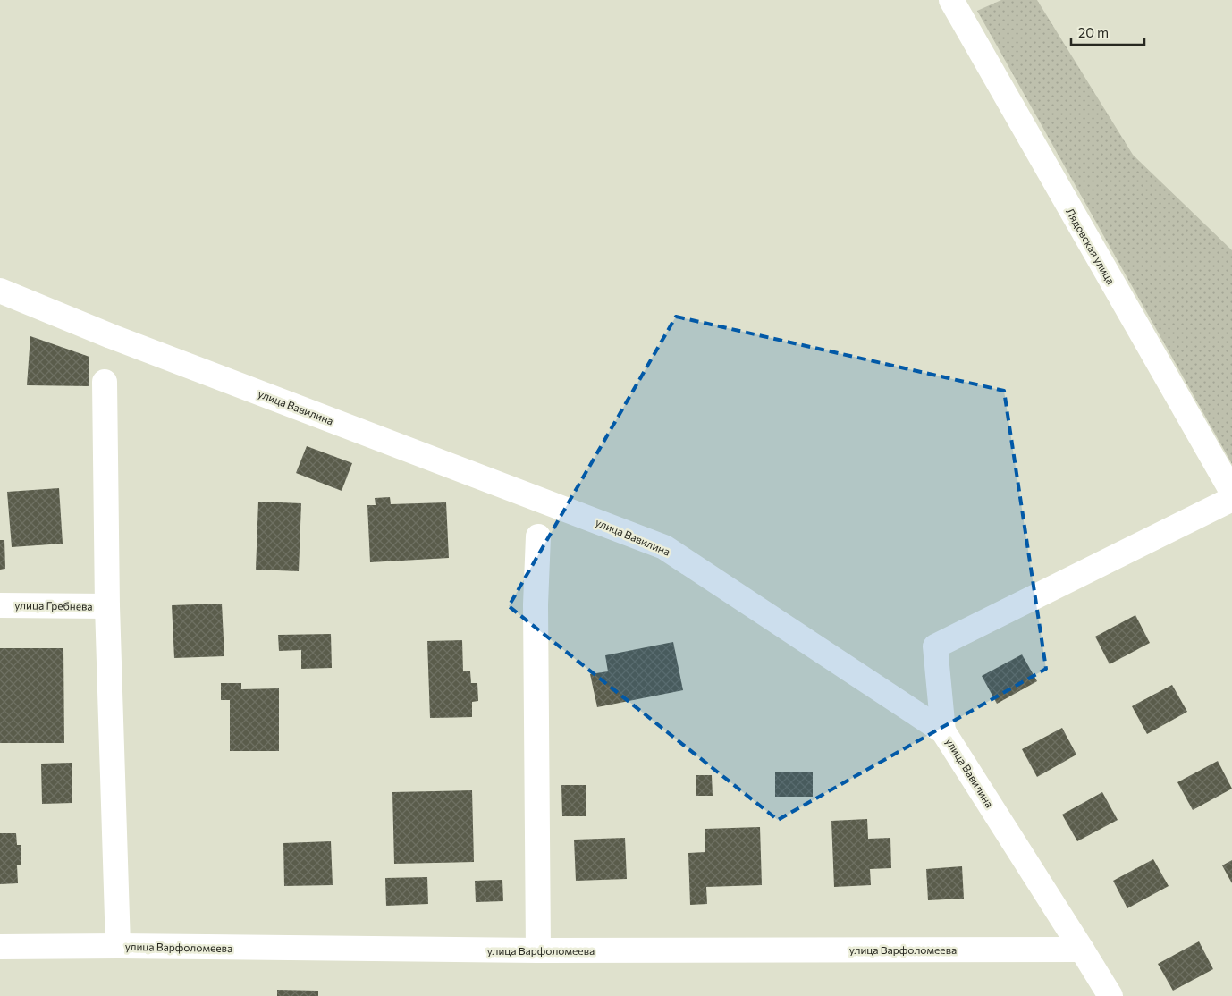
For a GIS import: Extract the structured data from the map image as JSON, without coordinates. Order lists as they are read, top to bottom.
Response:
{
  "streets": {
    "street": [
      "Лядовская улица",
      "улица Вавилина",
      "улица Гребнева",
      "улица Варфоломеева"
    ]
  },
  "crossings": [
    ["улица Вавилина", "улица Варфоломеева"]
  ],
  "scale_bar": "20 m"
}
